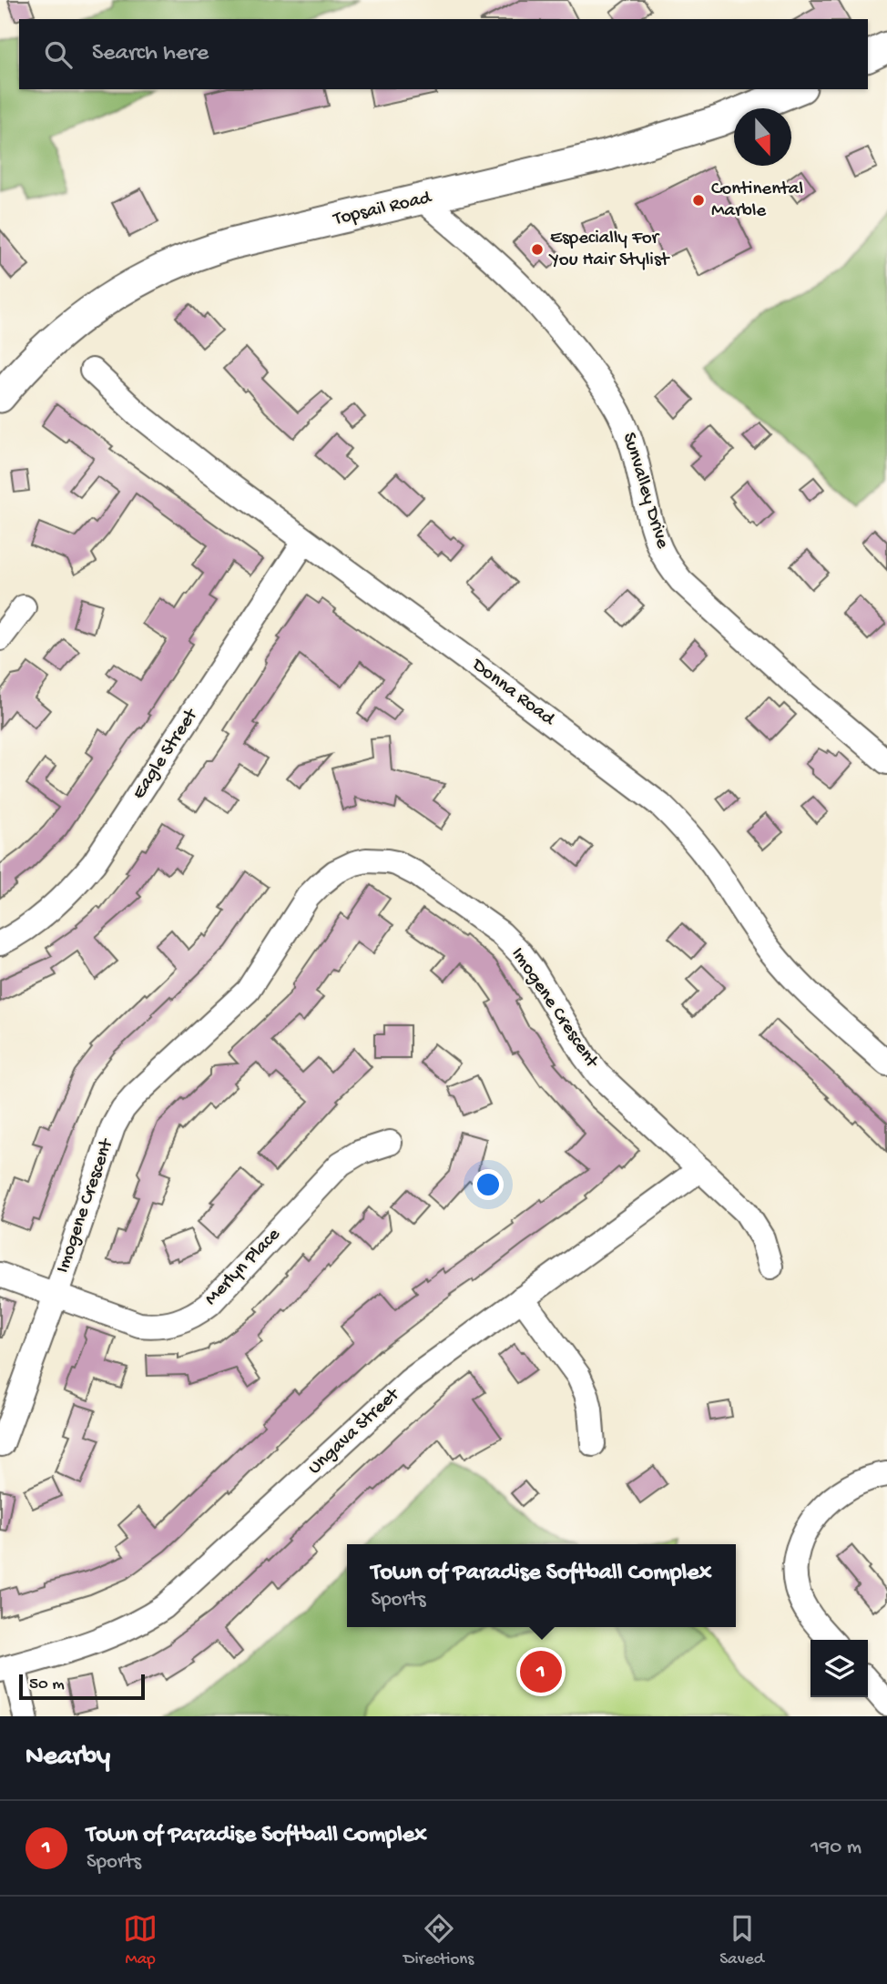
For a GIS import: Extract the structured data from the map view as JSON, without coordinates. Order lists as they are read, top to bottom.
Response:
{
  "streets": {
    "main road": ["Topsail Road"],
    "street": [
      "Sunvalley Drive",
      "Donna Road",
      "Eagle Street",
      "Imogene Crescent",
      "Merlyn Place",
      "Ungava Street"
    ]
  },
  "crossings": [
    ["Topsail Road", "Sunvalley Drive"],
    ["Donna Road", "Eagle Street"],
    ["Imogene Crescent", "Merlyn Place"],
    ["Imogene Crescent", "Ungava Street"]
  ],
  "places": ["Continental Marble", "Especially For You Hair Stylist"],
  "scale_bar": "50 m",
  "north": "bottom",
  "page": {
    "search": "Search here",
    "popup": ["Town of Paradise Softball Complex", "Sports"],
    "pins": "1",
    "scale": "50 m",
    "heading": "Nearby",
    "list": [
      {
        "mark": "1",
        "name": "Town of Paradise Softball Complex",
        "note": "Sports",
        "value": "190 m"
      }
    ],
    "nav": ["Map", "Directions", "Saved"]
  }
}
